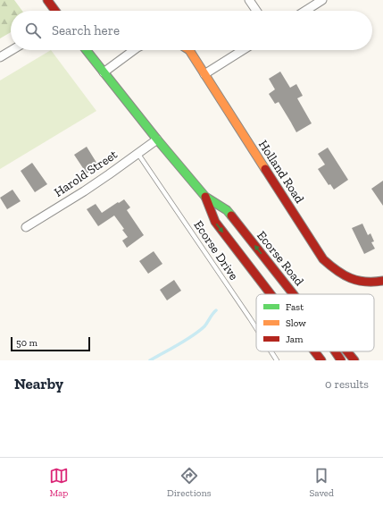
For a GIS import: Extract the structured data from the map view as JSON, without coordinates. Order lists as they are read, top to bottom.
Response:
{
  "streets": {
    "main road": ["Holland Road", "Ecorse Road"],
    "street": ["Harold Street"],
    "lane": ["Ecorse Drive"]
  },
  "crossings": [
    ["Harold Street", "Ecorse Drive"],
    ["Harold Street", "Ecorse Road"]
  ],
  "legend": ["Fast", "Slow", "Jam"],
  "scale_bar": "50 m",
  "page": {
    "search": "Search here",
    "scale": "50 m",
    "heading": ["Nearby", "0 results"],
    "nav": ["Map", "Directions", "Saved"]
  }
}
